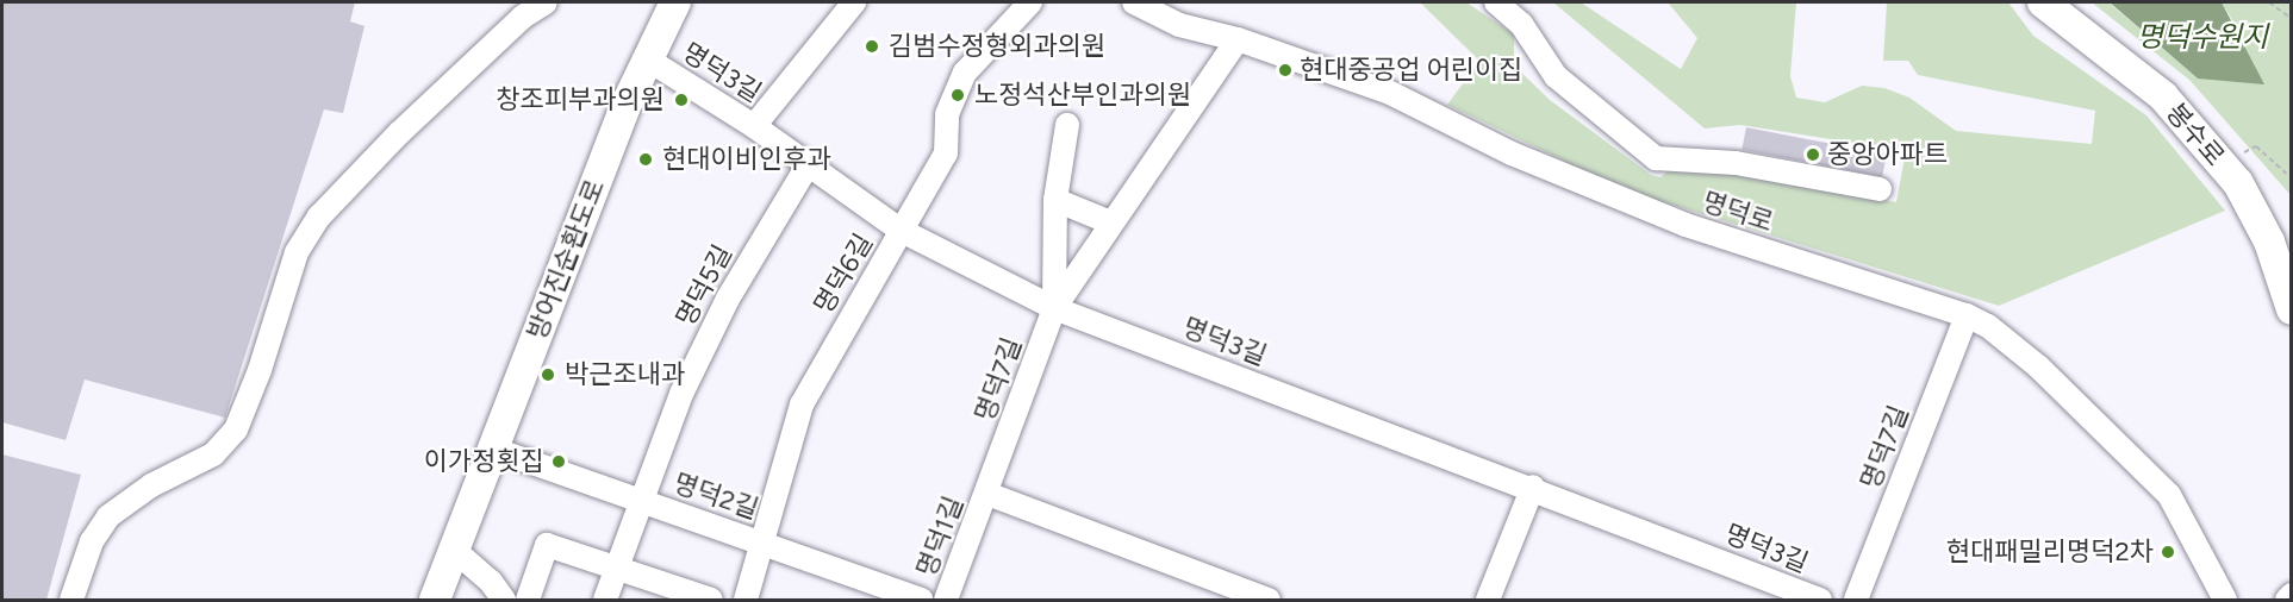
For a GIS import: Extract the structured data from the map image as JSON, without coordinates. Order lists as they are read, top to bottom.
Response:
{
  "streets": {
    "main road": ["봉수로", "방어진순환도로"],
    "street": [
      "명덕3길",
      "명덕로",
      "명덕6길",
      "명덕5길",
      "명덕7길",
      "명덕2길",
      "명덕1길"
    ]
  },
  "crossings": [
    ["명덕3길", "방어진순환도로"],
    ["명덕3길", "명덕6길"],
    ["명덕3길", "명덕5길"],
    ["명덕3길", "명덕7길"],
    ["명덕로", "명덕7길"],
    ["방어진순환도로", "명덕2길"],
    ["명덕6길", "명덕2길"],
    ["명덕5길", "명덕2길"],
    ["명덕7길", "명덕1길"]
  ],
  "water": ["명덕수원지"],
  "places": [
    "김범수정형외과의원",
    "현대중공업 어린이집",
    "노정석산부인과의원",
    "창조피부과의원",
    "중앙아파트",
    "현대이비인후과",
    "박근조내과",
    "이가정횟집",
    "현대패밀리명덕2차"
  ]
}
